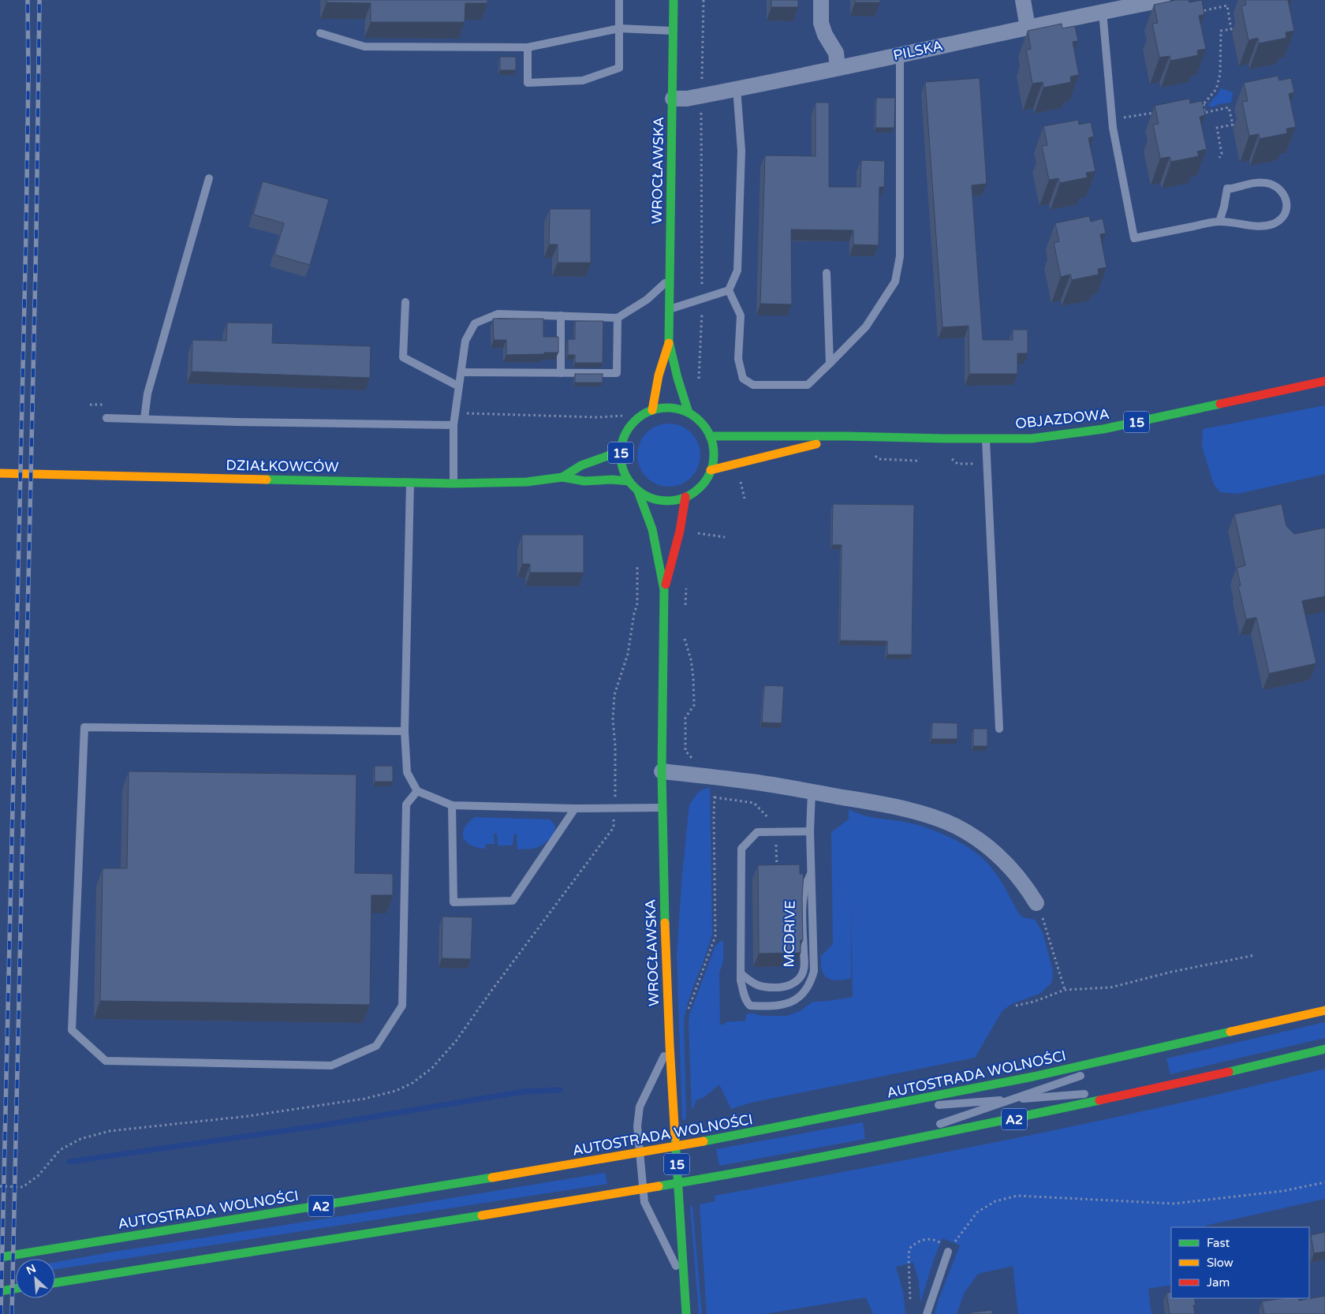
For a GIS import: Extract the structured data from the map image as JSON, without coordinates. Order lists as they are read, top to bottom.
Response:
{
  "streets": {
    "main road": [
      "WROCŁAWSKA",
      "OBJAZDOWA",
      "15",
      "DZIAŁKOWCÓW",
      "AUTOSTRADA WOLNOŚCI",
      "A2"
    ],
    "street": ["PILSKA"],
    "lane": ["MCDRIVE"]
  },
  "crossings": [
    ["PILSKA", "WROCŁAWSKA"],
    ["WROCŁAWSKA", "OBJAZDOWA"],
    ["WROCŁAWSKA", "15"],
    ["WROCŁAWSKA", "DZIAŁKOWCÓW"],
    ["OBJAZDOWA", "15"],
    ["OBJAZDOWA", "DZIAŁKOWCÓW"],
    ["15", "DZIAŁKOWCÓW"]
  ],
  "legend": ["Fast", "Slow", "Jam"],
  "north": "top left"
}
